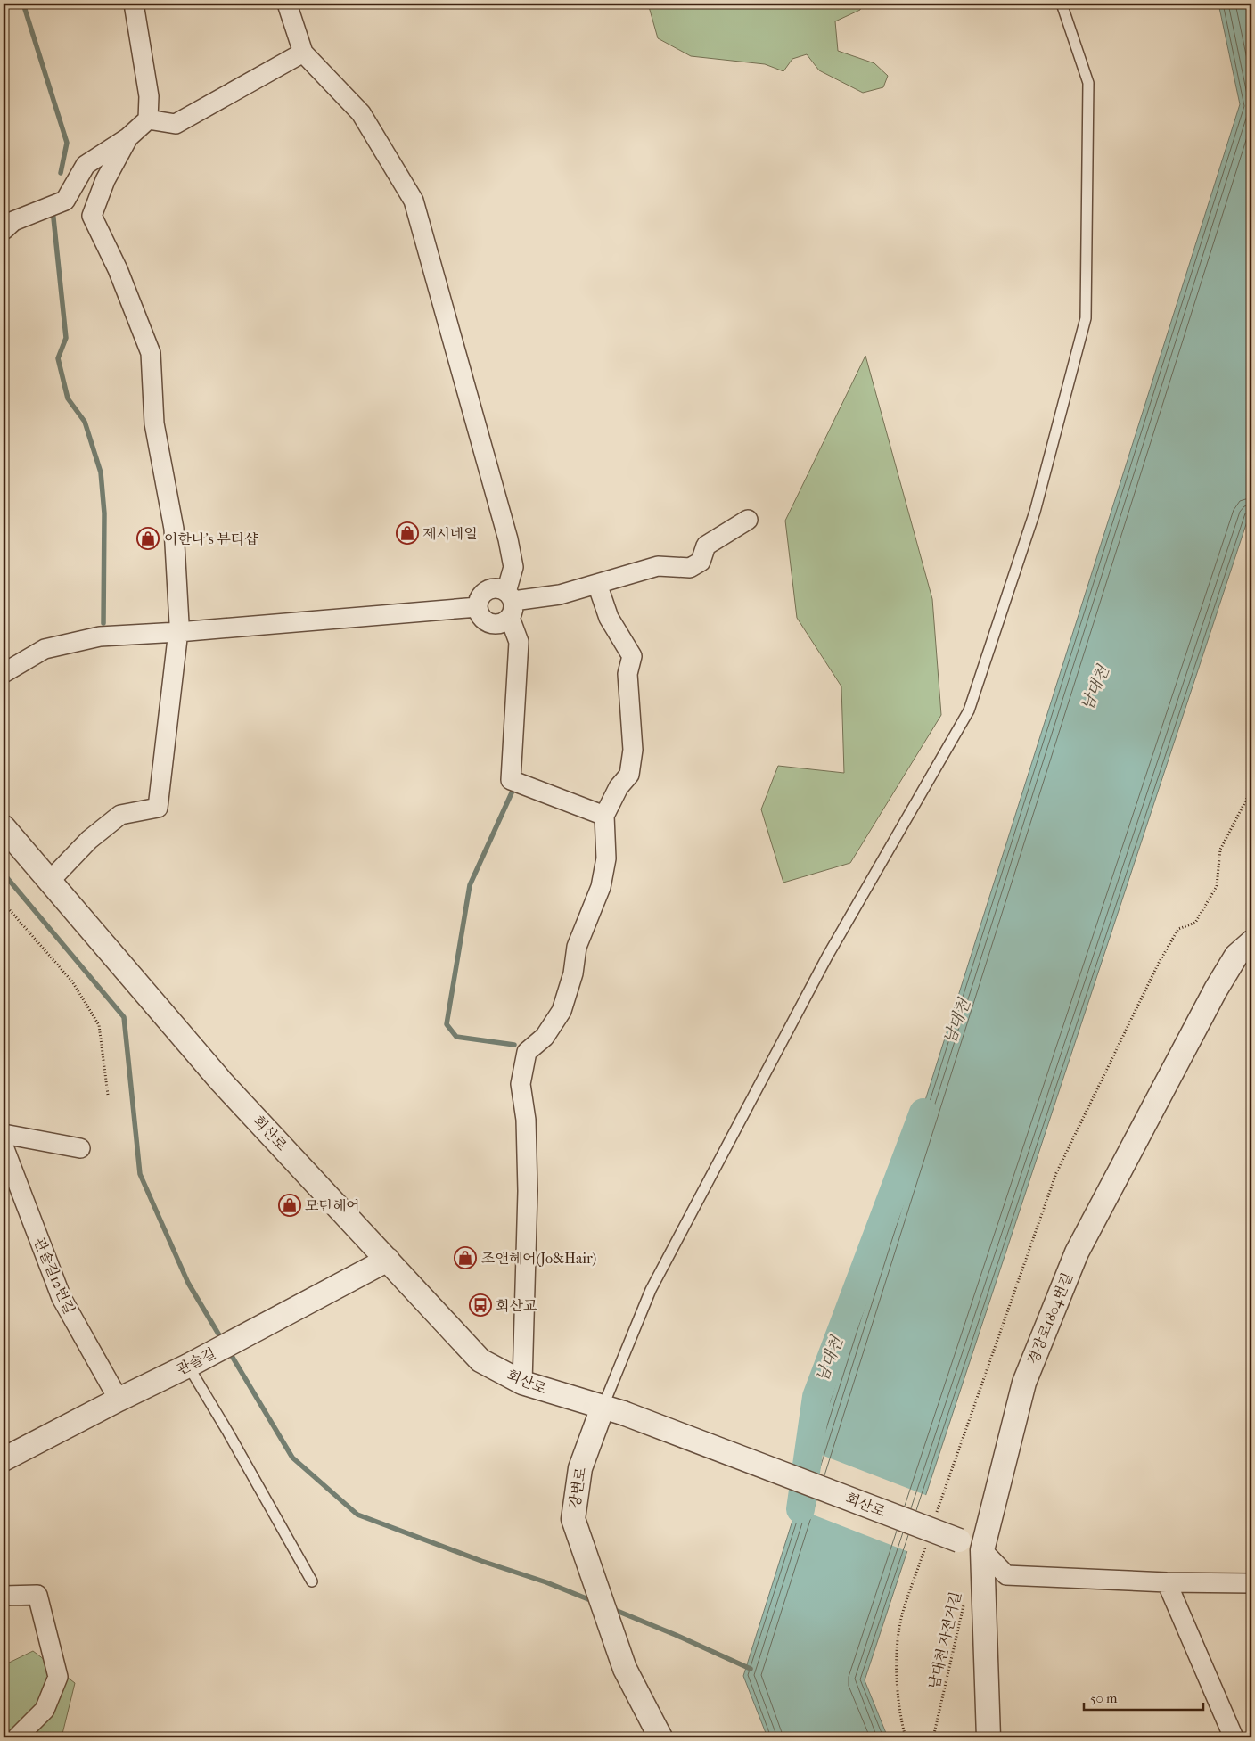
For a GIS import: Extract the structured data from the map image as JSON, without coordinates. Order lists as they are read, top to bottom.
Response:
{
  "streets": {
    "street": [
      "회산로",
      "관솔길12번길",
      "경강로1804번길",
      "관솔길",
      "강변로"
    ],
    "path": ["남대천 자전거길"]
  },
  "crossings": [
    ["회산로", "경강로1804번길"],
    ["회산로", "관솔길"],
    ["회산로", "강변로"],
    ["관솔길12번길", "관솔길"]
  ],
  "water": ["남대천"],
  "places": {
    "shop": [
      "제시네일",
      "이한나's 뷰티샵",
      "모던헤어",
      "조앤헤어(Jo&Hair)"
    ],
    "bus stop": ["회산교"]
  },
  "scale_bar": "50 m"
}
